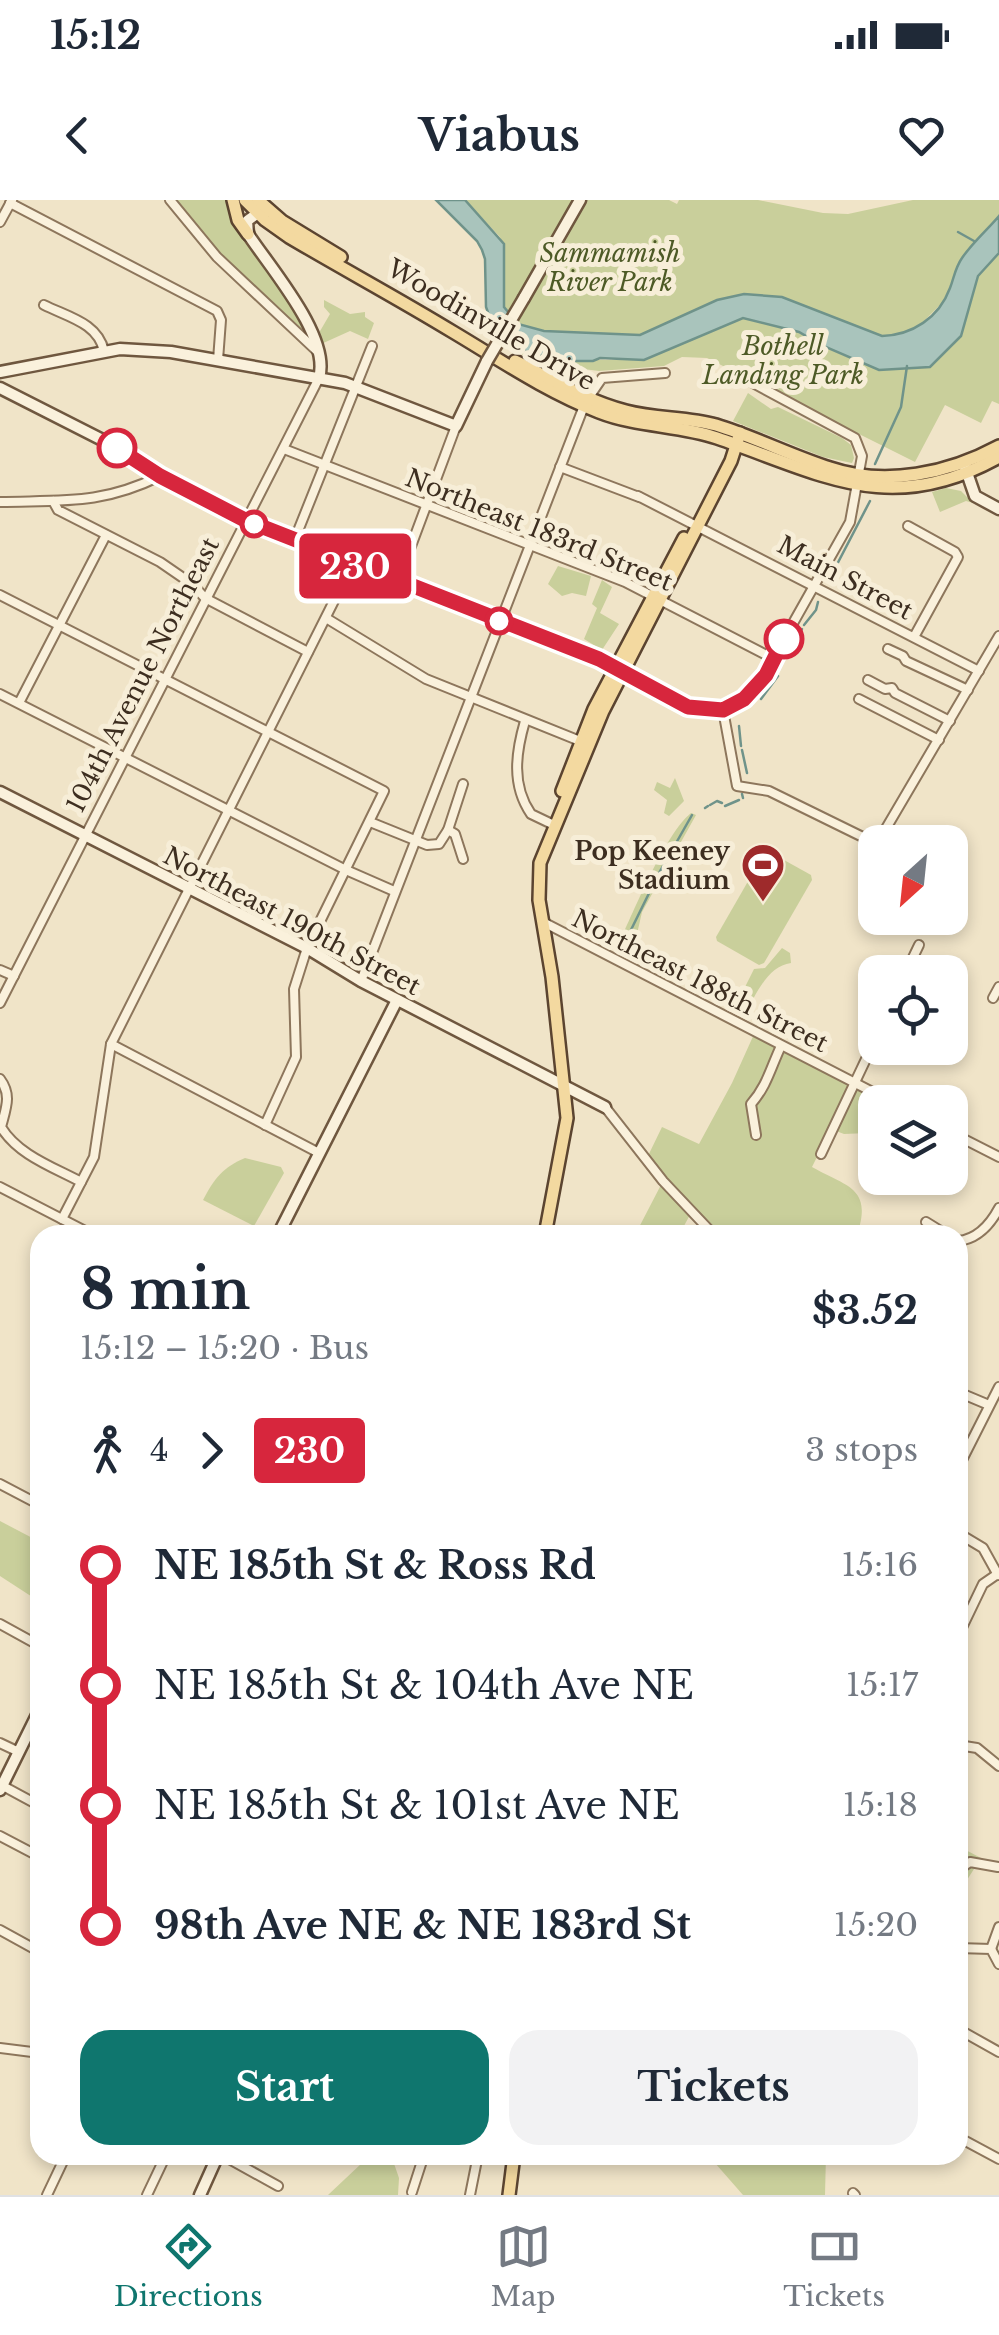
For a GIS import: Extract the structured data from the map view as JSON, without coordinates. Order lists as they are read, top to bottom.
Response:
{
  "streets": {
    "main road": ["Woodinville Drive"],
    "street": [
      "Northeast 183rd Street",
      "Main Street",
      "104th Avenue Northeast",
      "Northeast 190th Street",
      "Northeast 188th Street"
    ]
  },
  "crossings": [
    ["Northeast 183rd Street", "104th Avenue Northeast"],
    ["104th Avenue Northeast", "Northeast 190th Street"]
  ],
  "parks": ["Sammamish River Park", "Bothell Landing Park"],
  "places": {
    "sports": ["Pop Keeney Stadium"]
  },
  "lines": ["bus line 230"],
  "north": "bottom left",
  "page": {
    "status": "15:12",
    "header": "Viabus",
    "on_map": "230",
    "heading": ["8 min", "15:12 – 15:20 · Bus", "$3.52"],
    "legs": ["4", "230", "3 stops"],
    "list": [
      {
        "name": "NE 185th St & Ross Rd",
        "value": "15:16"
      },
      {
        "name": "NE 185th St & 104th Ave NE",
        "value": "15:17"
      },
      {
        "name": "NE 185th St & 101st Ave NE",
        "value": "15:18"
      },
      {
        "name": "98th Ave NE & NE 183rd St",
        "value": "15:20"
      }
    ],
    "buttons": ["Start", "Tickets"],
    "tabs": ["Directions", "Map", "Tickets"]
  }
}
